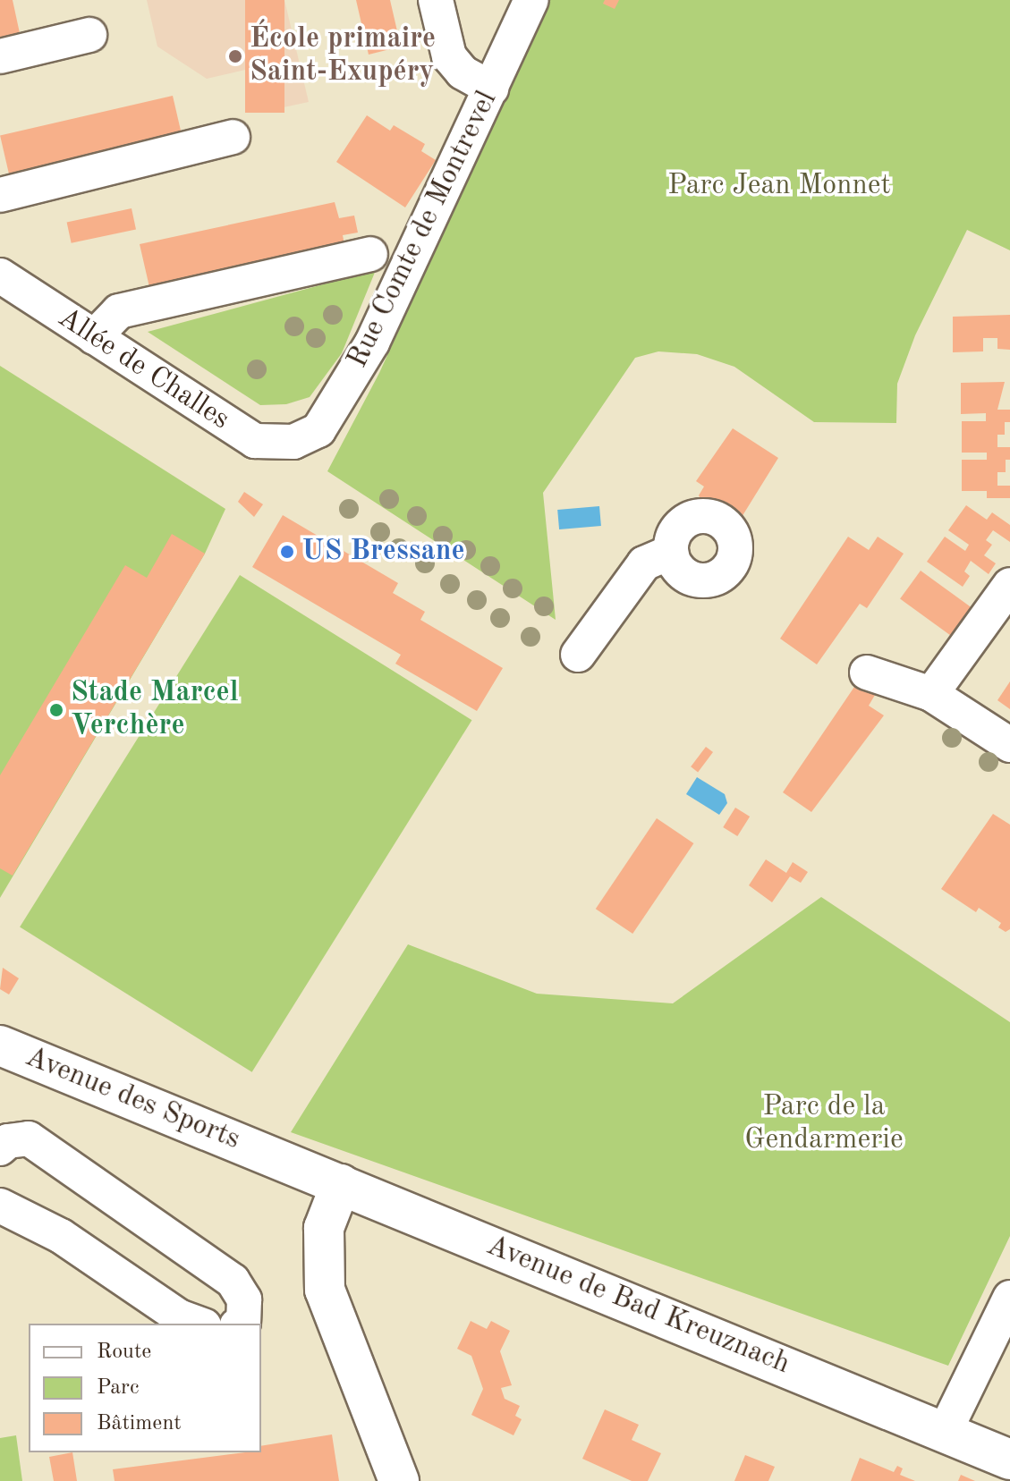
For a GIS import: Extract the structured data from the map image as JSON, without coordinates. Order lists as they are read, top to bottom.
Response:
{
  "streets": {
    "main road": ["Avenue des Sports", "Avenue de Bad Kreuznach"],
    "street": ["Rue Comte de Montrevel", "Allée de Challes"]
  },
  "crossings": [
    ["Rue Comte de Montrevel", "Allée de Challes"],
    ["Avenue des Sports", "Avenue de Bad Kreuznach"]
  ],
  "parks": ["Parc Jean Monnet", "Parc de la Gendarmerie"],
  "places": ["École primaire Saint-Exupéry", "US Bressane", "Stade Marcel Verchère"],
  "legend": ["Route", "Parc", "Bâtiment"]
}
